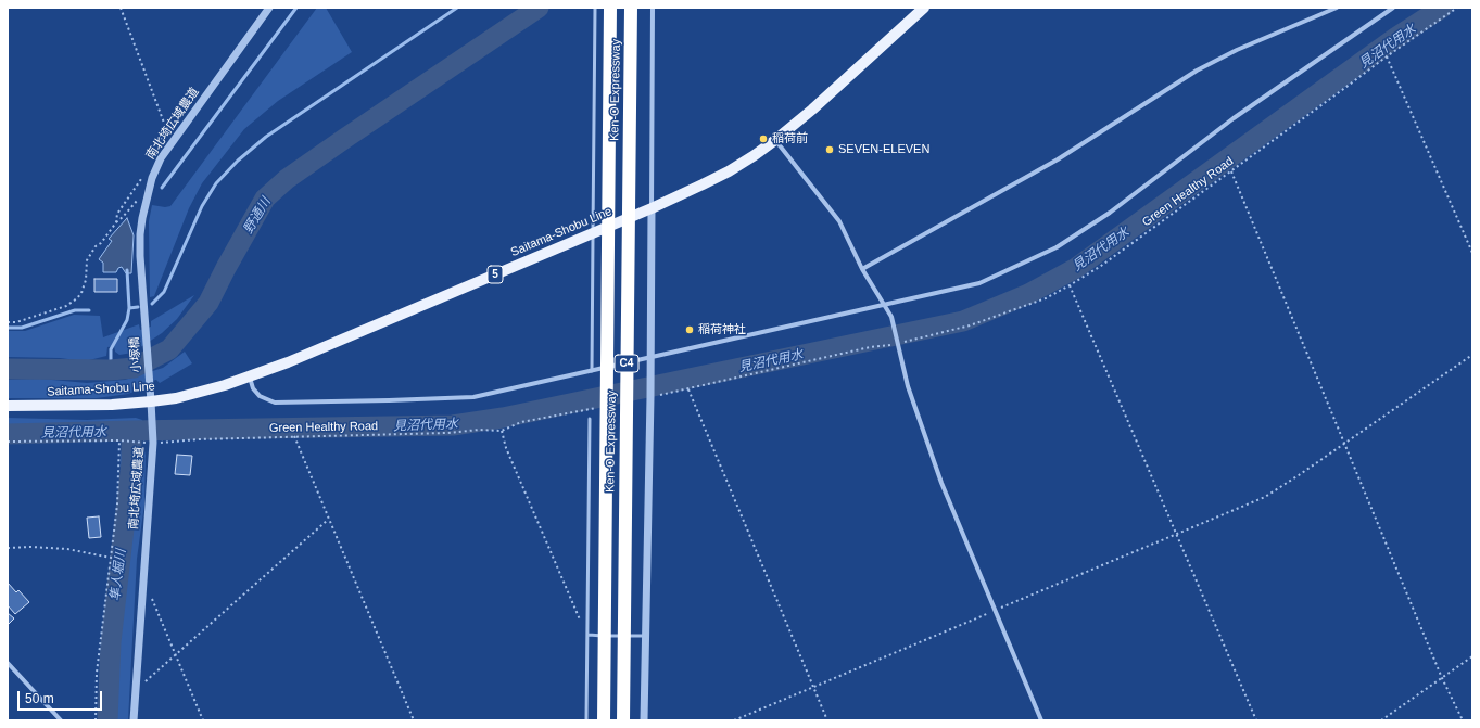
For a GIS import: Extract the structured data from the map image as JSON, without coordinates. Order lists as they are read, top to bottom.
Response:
{
  "streets": {
    "highway": ["Ken-O Expressway", "C4"],
    "main road": ["Saitama-Shobu Line", "5"],
    "street": ["南北埼広域農道", "小塚橋"],
    "path": ["Green Healthy Road"]
  },
  "crossings": [
    ["南北埼広域農道", "Green Healthy Road"],
    ["南北埼広域農道", "Saitama-Shobu Line"],
    ["南北埼広域農道", "小塚橋"],
    ["Saitama-Shobu Line", "小塚橋"]
  ],
  "water": ["見沼代用水", "野通川", "隼人堀川"],
  "places": ["稲荷前", "SEVEN‐ELEVEN", "稲荷神社"],
  "scale_bar": "50 m"
}
